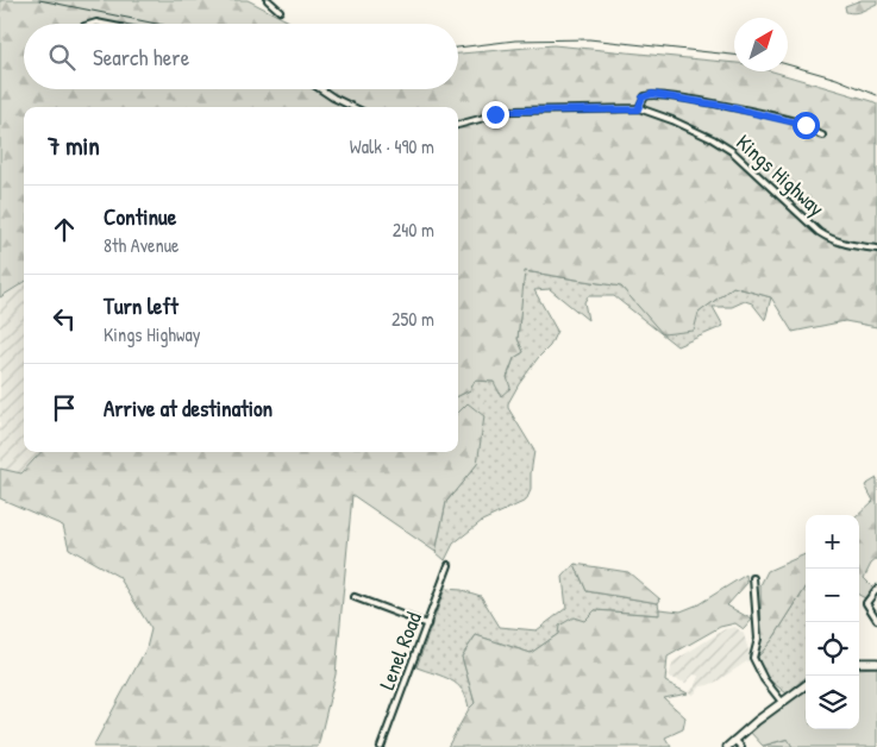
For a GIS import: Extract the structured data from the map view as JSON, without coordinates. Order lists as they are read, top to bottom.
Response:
{
  "streets": {
    "street": ["Kings Highway", "Lenel Road"]
  },
  "north": "top right",
  "page": {
    "search": "Search here",
    "heading": ["7 min", "Walk · 490 m"],
    "list": [
      ["Continue", "8th Avenue", "240 m"],
      ["Turn left", "Kings Highway", "250 m"],
      "Arrive at destination"
    ],
    "map_buttons": ["+", "−"]
  }
}
